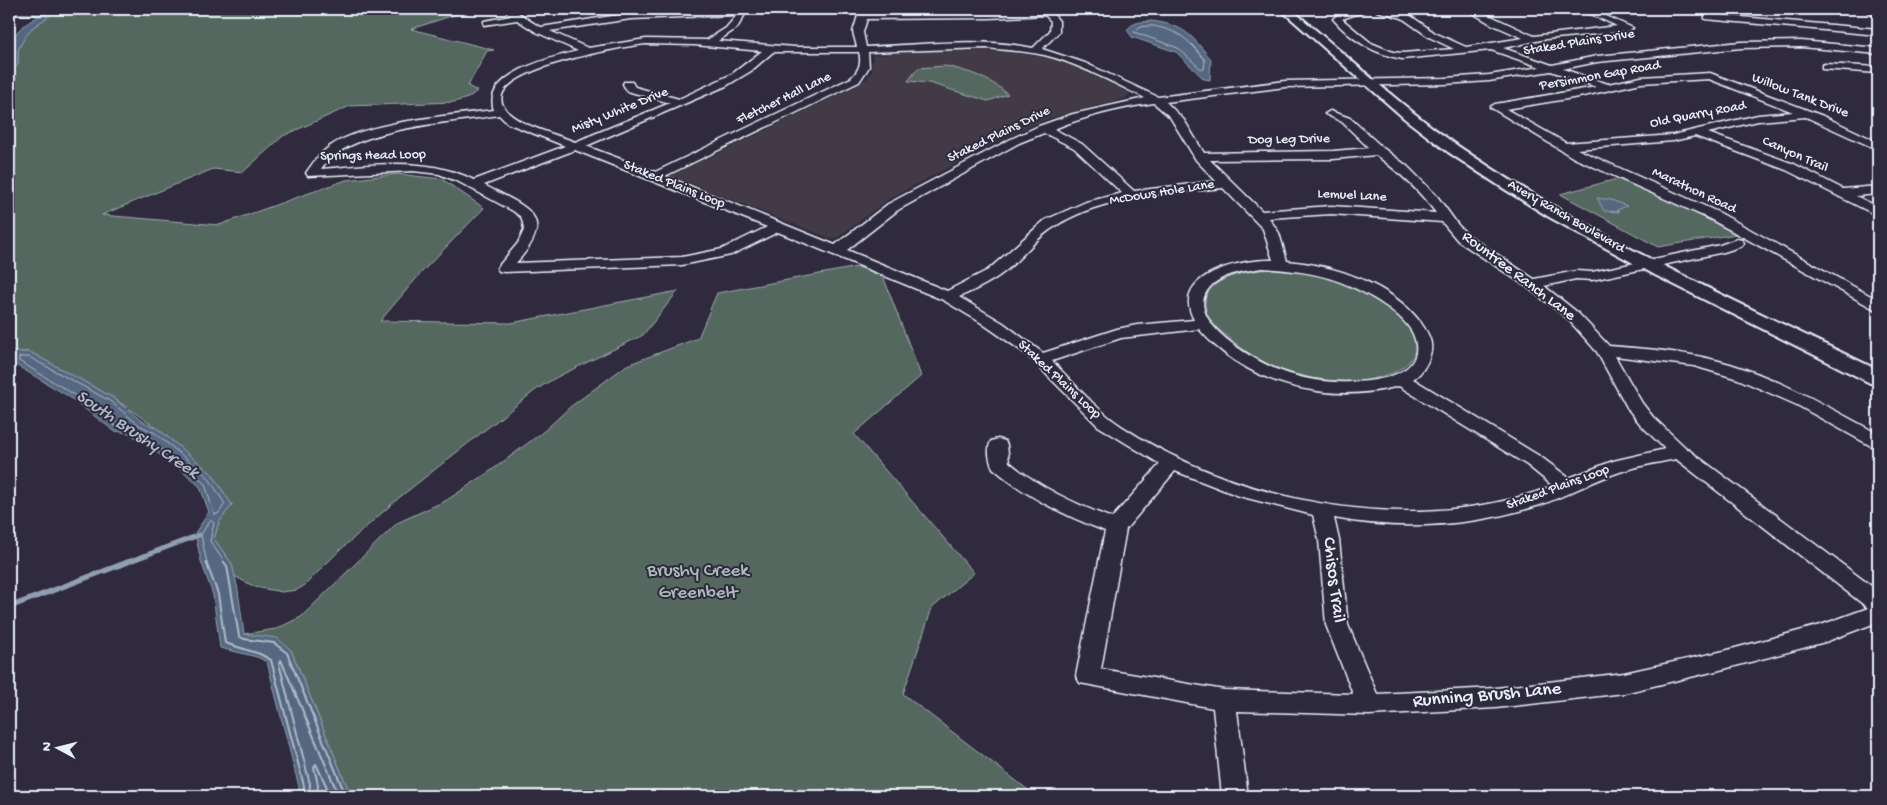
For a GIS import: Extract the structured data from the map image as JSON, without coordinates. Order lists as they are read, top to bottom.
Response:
{
  "streets": {
    "main road": ["Avery Ranch Boulevard"],
    "street": [
      "Staked Plains Drive",
      "Persimmon Gap Road",
      "Willow Tank Drive",
      "Fletcher Hall Lane",
      "Misty White Drive",
      "Old Quarry Road",
      "Dog Leg Drive",
      "Canyon Trail",
      "Springs Head Loop",
      "Staked Plains Loop",
      "Marathon Road",
      "McDows Hole Lane",
      "Lemuel Lane",
      "Rountree Ranch Lane",
      "Chisos Trail",
      "Running Brush Lane"
    ]
  },
  "crossings": [
    ["Staked Plains Drive", "Staked Plains Loop"],
    ["Staked Plains Drive", "Avery Ranch Boulevard"],
    ["Persimmon Gap Road", "Willow Tank Drive"],
    ["Persimmon Gap Road", "Marathon Road"],
    ["Willow Tank Drive", "Old Quarry Road"],
    ["Fletcher Hall Lane", "Staked Plains Loop"],
    ["Misty White Drive", "Springs Head Loop"],
    ["Misty White Drive", "Staked Plains Loop"],
    ["Old Quarry Road", "Canyon Trail"],
    ["Old Quarry Road", "Marathon Road"],
    ["Dog Leg Drive", "Rountree Ranch Lane"],
    ["Springs Head Loop", "Staked Plains Loop"],
    ["Staked Plains Loop", "McDows Hole Lane"],
    ["Staked Plains Loop", "Rountree Ranch Lane"],
    ["Staked Plains Loop", "Chisos Trail"],
    ["Lemuel Lane", "Rountree Ranch Lane"],
    ["Chisos Trail", "Running Brush Lane"]
  ],
  "water": ["South Brushy Creek"],
  "parks": ["Brushy Creek Greenbelt"],
  "north": "left"
}
